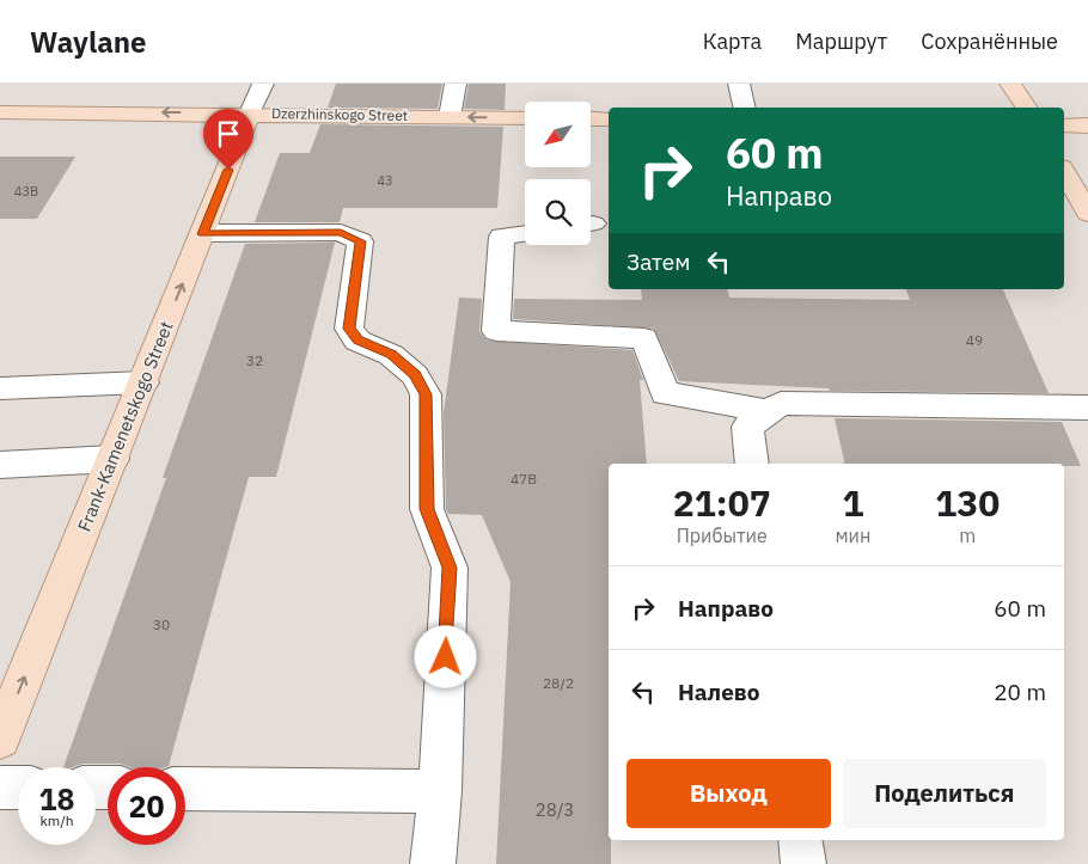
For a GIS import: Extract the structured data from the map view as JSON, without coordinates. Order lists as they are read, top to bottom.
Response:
{
  "streets": {
    "main road": ["Dzerzhinskogo Street", "Frank-Kamenetskogo Street"]
  },
  "crossings": [
    ["Dzerzhinskogo Street", "Frank-Kamenetskogo Street"]
  ],
  "one_way": ["Dzerzhinskogo Street", "Frank-Kamenetskogo Street"],
  "house_numbers": [
    "43",
    "43В",
    "49",
    "32",
    "47В",
    "30",
    "28/2",
    "28/3"
  ],
  "north": "bottom left",
  "page": {
    "header": "Waylane",
    "nav": ["Карта", "Маршрут", "Сохранённые"],
    "turn": ["60 m", "Направо"],
    "then": "Затем",
    "eta": [
      "21:07",
      "Прибытие",
      "1",
      "мин",
      "130",
      "m"
    ],
    "list": [
      {
        "name": "Направо",
        "value": "60 m"
      },
      {
        "name": "Налево",
        "value": "20 m"
      }
    ],
    "buttons": ["Выход", "Поделиться"],
    "speed": "18 km/h",
    "limit": "20"
  }
}
